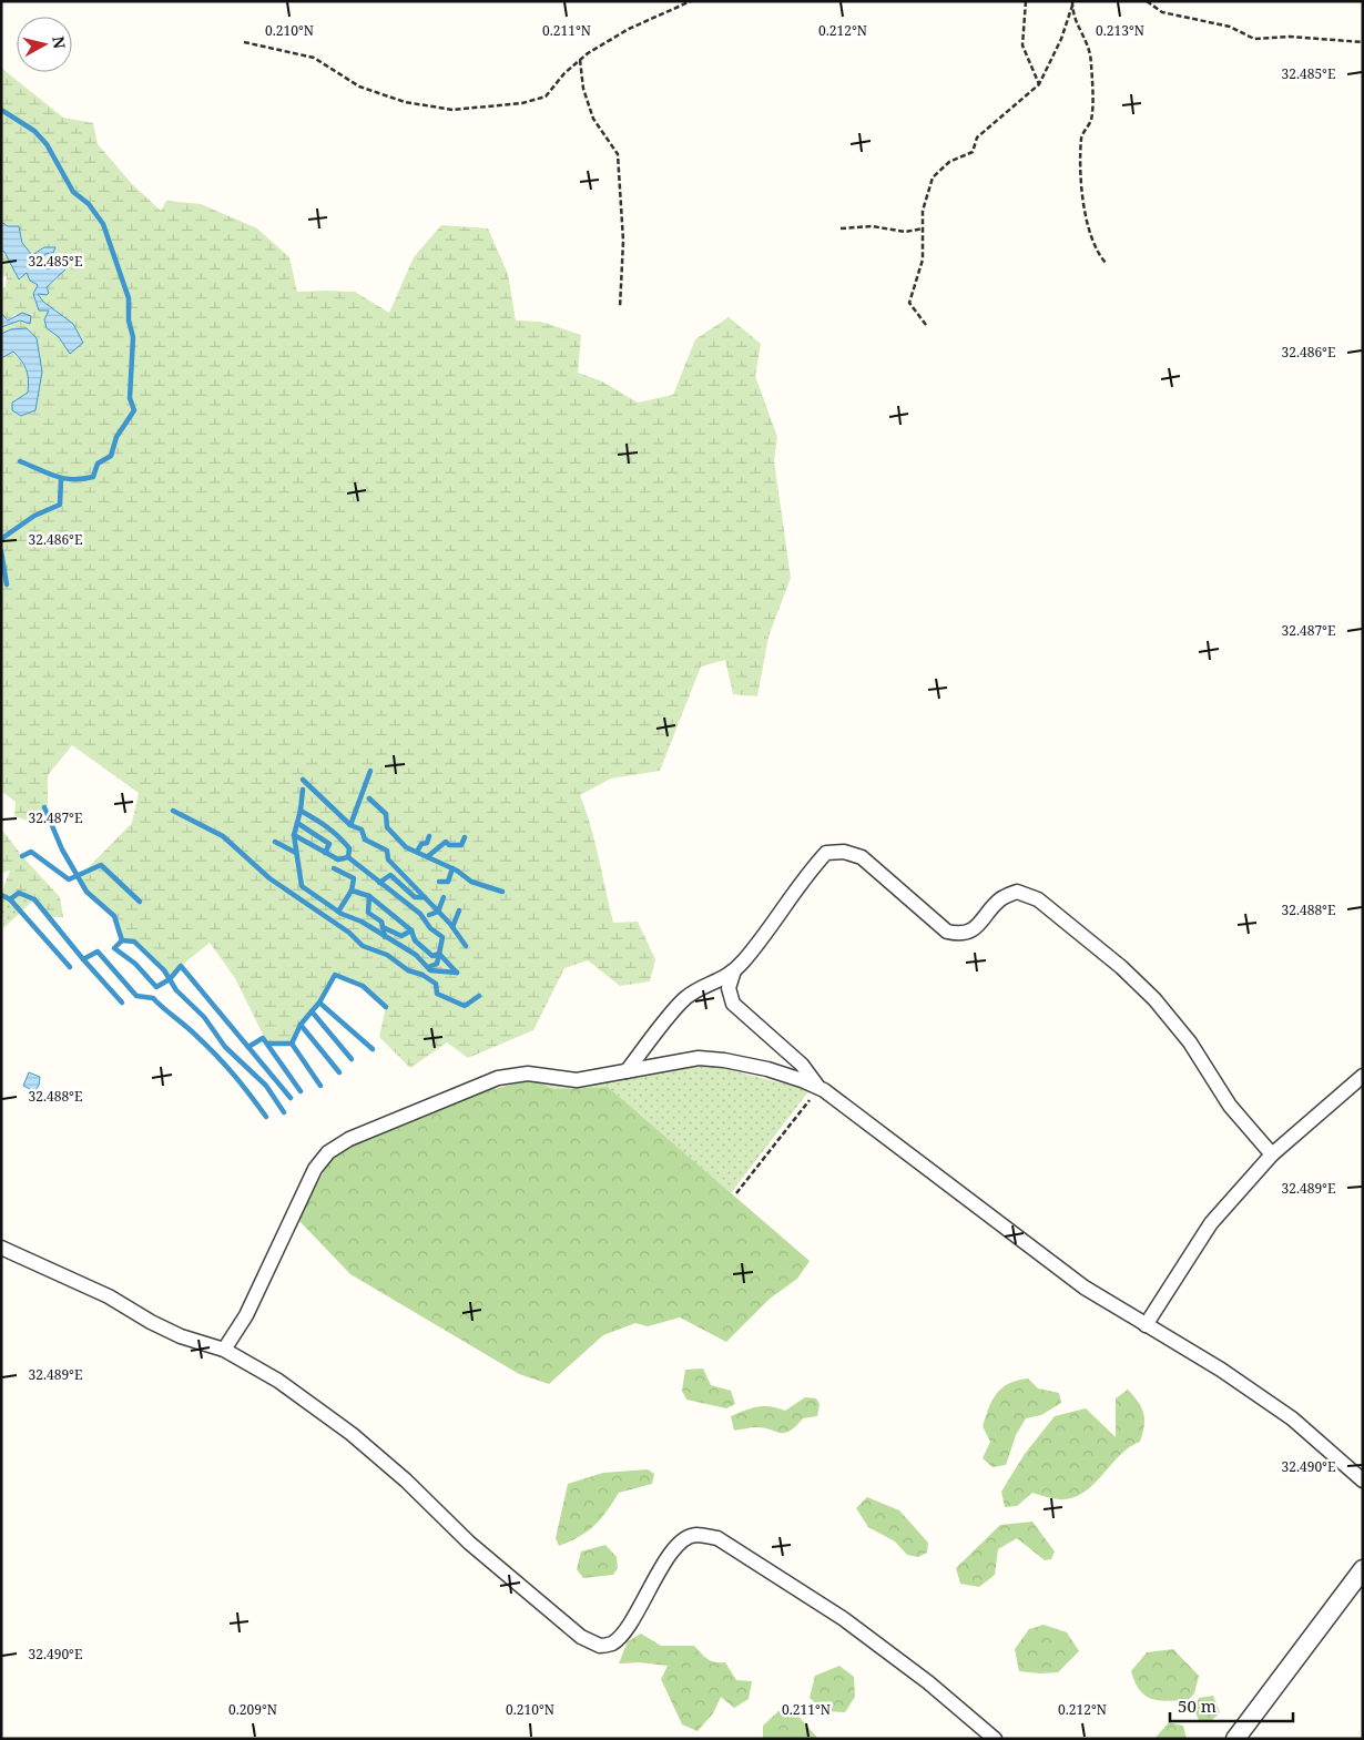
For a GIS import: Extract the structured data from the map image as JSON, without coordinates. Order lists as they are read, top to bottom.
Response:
{
  "scale_bar": "50 m",
  "north": "right",
  "coordinates": [
    "0.210°N",
    "0.211°N",
    "0.212°N",
    "0.213°N",
    "32.485°E",
    "32.486°E",
    "32.487°E",
    "32.488°E",
    "32.489°E",
    "32.490°E",
    "0.209°N"
  ]
}
